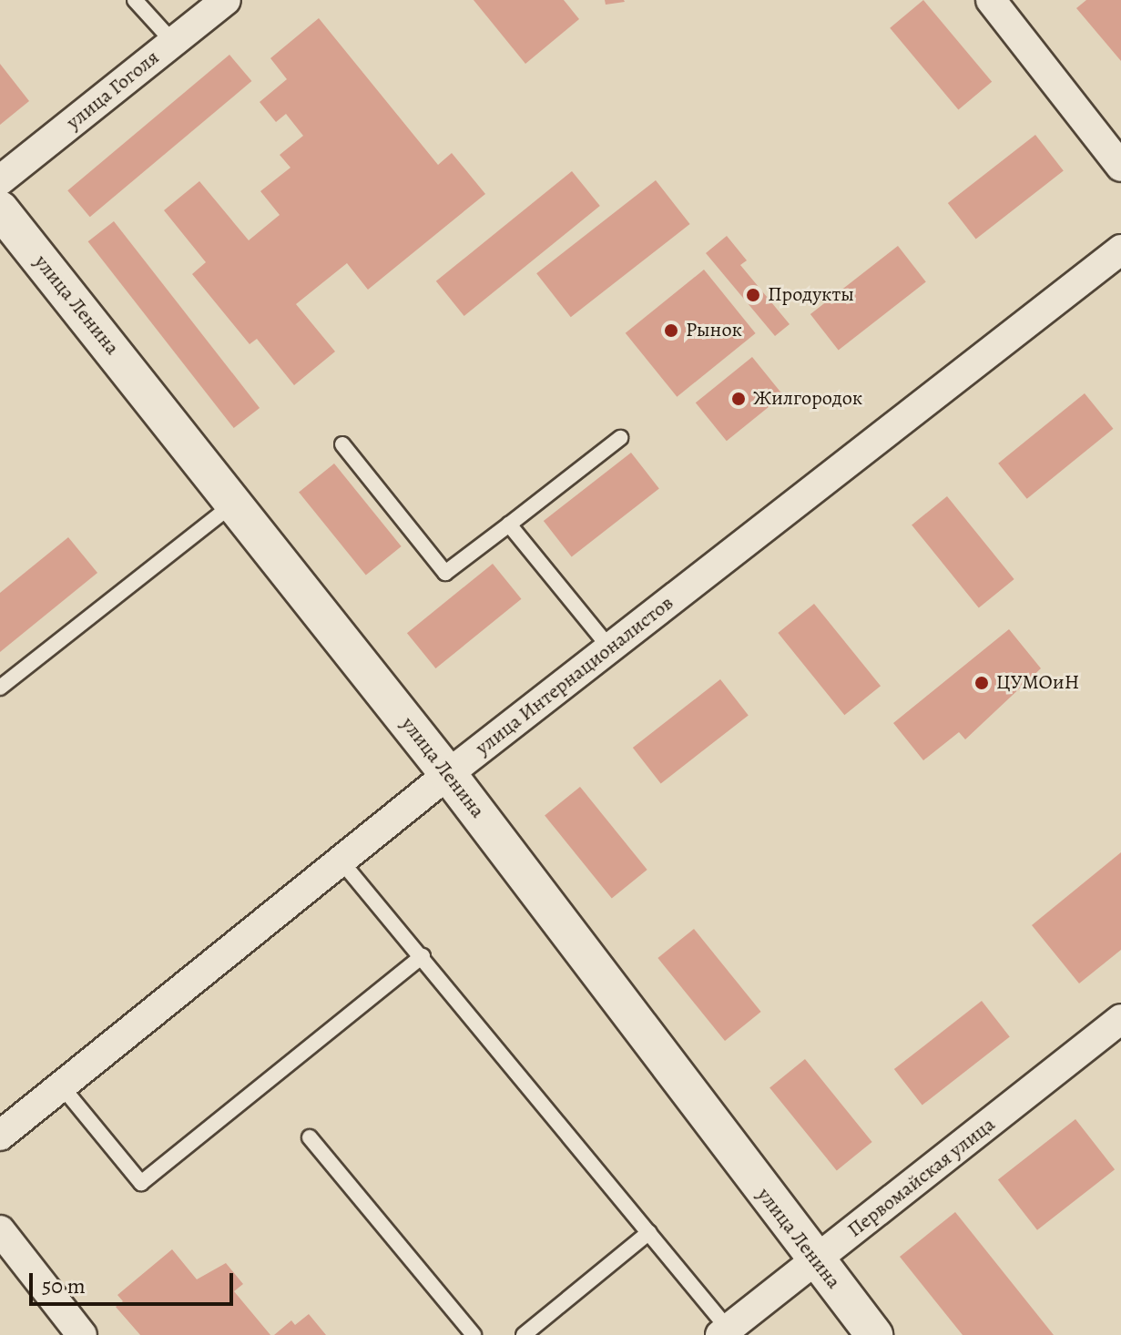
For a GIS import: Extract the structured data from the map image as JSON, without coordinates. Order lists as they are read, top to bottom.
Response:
{
  "streets": {
    "street": [
      "улица Гоголя",
      "улица Ленина",
      "улица Интернационалистов",
      "Первомайская улица"
    ]
  },
  "crossings": [
    ["улица Ленина", "улица Интернационалистов"],
    ["улица Ленина", "Первомайская улица"]
  ],
  "places": [
    "Продукты",
    "Рынок",
    "Жилгородок",
    "ЦУМОиН"
  ],
  "scale_bar": "50 m"
}
